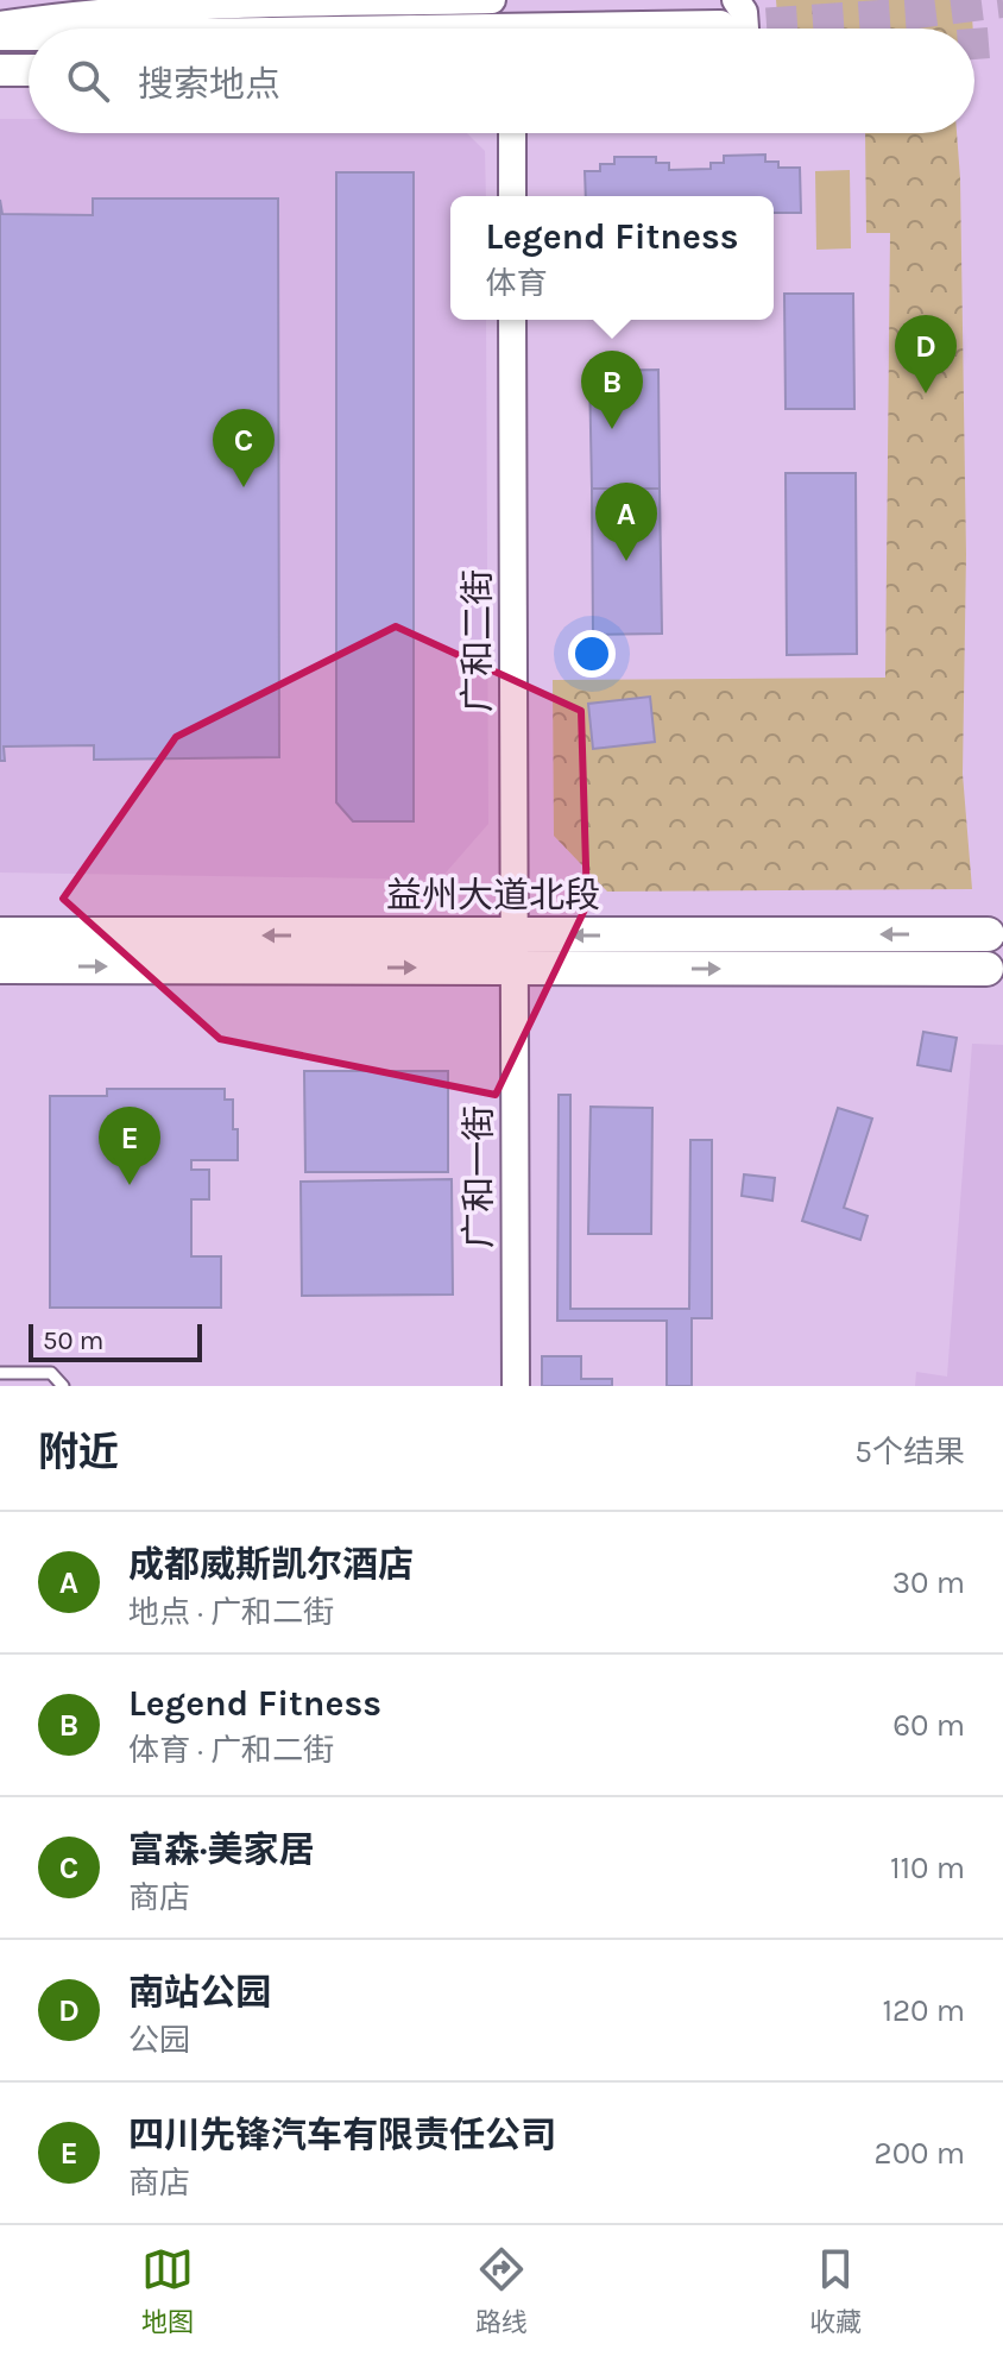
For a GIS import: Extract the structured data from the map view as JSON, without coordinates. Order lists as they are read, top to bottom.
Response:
{
  "streets": {
    "main road": ["益州大道北段"],
    "street": ["广和二街", "广和一街"]
  },
  "crossings": [
    ["广和二街", "益州大道北段"],
    ["广和二街", "广和一街"],
    ["益州大道北段", "广和一街"]
  ],
  "scale_bar": "50 m",
  "page": {
    "search": "搜索地点",
    "popup": ["Legend Fitness", "体育"],
    "pins": [
      "D",
      "B",
      "C",
      "A",
      "E"
    ],
    "scale": "50 m",
    "heading": ["附近", "5个结果"],
    "list": [
      {
        "mark": "A",
        "name": "成都威斯凯尔酒店",
        "note": "地点 · 广和二街",
        "value": "30 m"
      },
      {
        "mark": "B",
        "name": "Legend Fitness",
        "note": "体育 · 广和二街",
        "value": "60 m"
      },
      {
        "mark": "C",
        "name": "富森·美家居",
        "note": "商店",
        "value": "110 m"
      },
      {
        "mark": "D",
        "name": "南站公园",
        "note": "公园",
        "value": "120 m"
      },
      {
        "mark": "E",
        "name": "四川先锋汽车有限责任公司",
        "note": "商店",
        "value": "200 m"
      }
    ],
    "nav": ["地图", "路线", "收藏"]
  }
}
